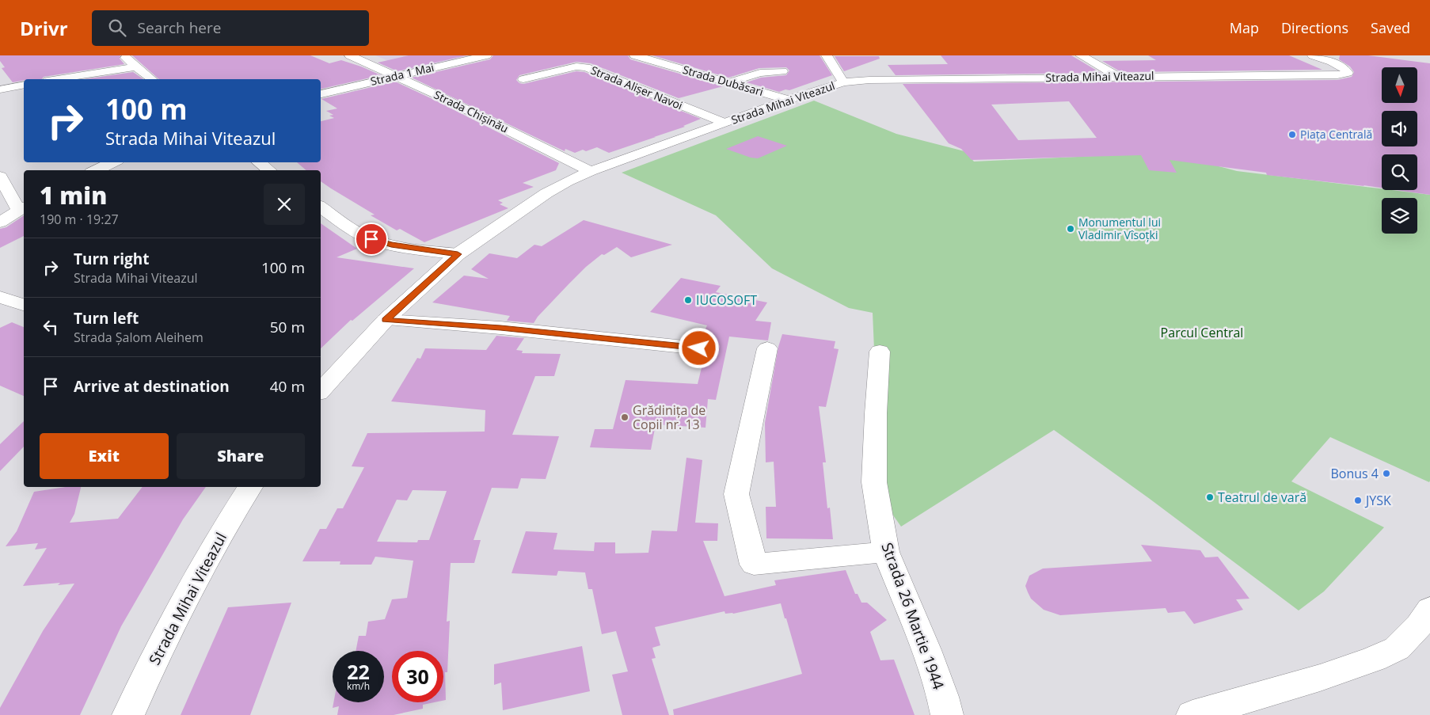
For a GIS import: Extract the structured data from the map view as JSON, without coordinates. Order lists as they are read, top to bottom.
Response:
{
  "streets": {
    "street": [
      "Strada 1 Mai",
      "Strada Mihai Viteazul",
      "Strada Dubăsari",
      "Strada Alișer Navoi",
      "Strada Chișinău",
      "Strada 26 Martie 1944"
    ]
  },
  "crossings": [
    ["Strada 1 Mai", "Strada Chișinău"],
    ["Strada Mihai Viteazul", "Strada Dubăsari"],
    ["Strada Mihai Viteazul", "Strada Alișer Navoi"],
    ["Strada Mihai Viteazul", "Strada Chișinău"]
  ],
  "parks": ["Parcul Central"],
  "places": [
    "Piața Centrală",
    "Monumentul lui Vladimir Vîsoțki",
    "IUCOSOFT",
    "Grădinița de Copii nr. 13",
    "Bonus 4",
    "Teatrul de vară",
    "JYSK"
  ],
  "north": "bottom",
  "page": {
    "header": "Drivr",
    "search": "Search here",
    "nav": ["Map", "Directions", "Saved"],
    "turn": ["100 m", "Strada Mihai Viteazul"],
    "heading": ["1 min", "190 m · 19:27"],
    "list": [
      {
        "name": "Turn right",
        "note": "Strada Mihai Viteazul",
        "value": "100 m"
      },
      {
        "name": "Turn left",
        "note": "Strada Șalom Aleihem",
        "value": "50 m"
      },
      {
        "name": "Arrive at destination",
        "value": "40 m"
      }
    ],
    "buttons": ["Exit", "Share"],
    "speed": "22 km/h",
    "limit": "30"
  }
}
